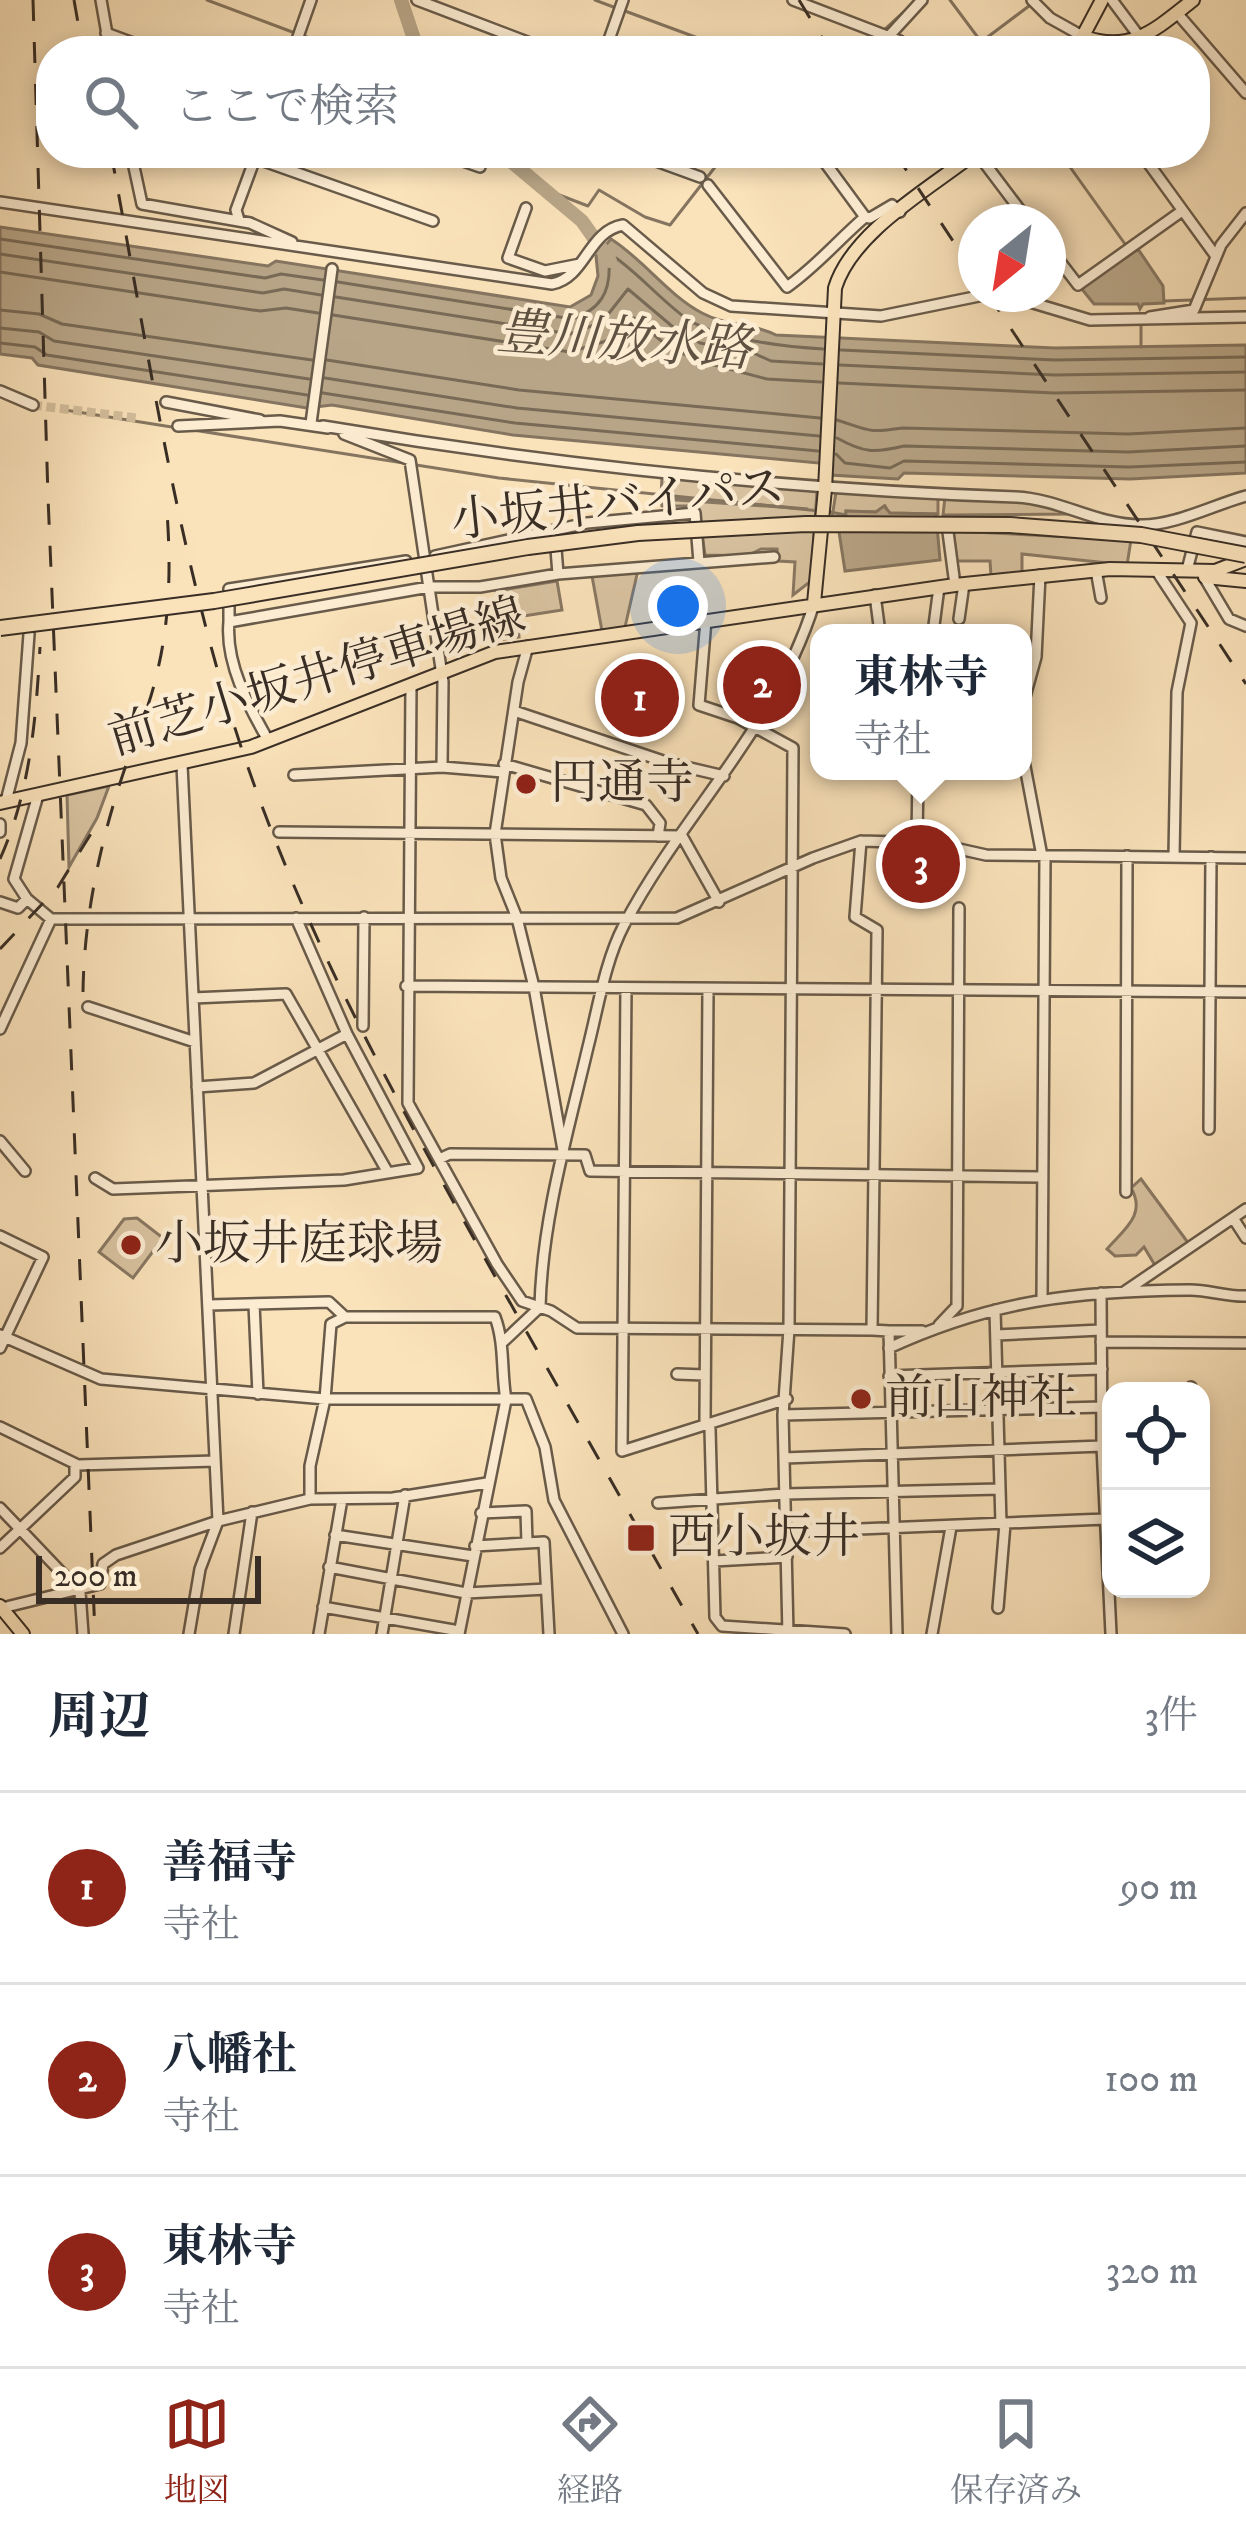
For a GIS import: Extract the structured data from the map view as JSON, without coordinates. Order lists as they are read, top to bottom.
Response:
{
  "streets": {
    "highway": ["小坂井バイパス"],
    "main road": ["前芝小坂井停車場線"]
  },
  "crossings": [
    ["小坂井バイパス", "前芝小坂井停車場線"]
  ],
  "water": ["豊川放水路"],
  "places": {
    "other": ["円通寺", "小坂井庭球場", "前山神社"],
    "transit": ["西小坂井"]
  },
  "scale_bar": "200 m",
  "north": "bottom left",
  "page": {
    "search": "ここで検索",
    "popup": ["東林寺", "寺社"],
    "pins": ["2", "1", "3"],
    "scale": "200 m",
    "heading": ["周辺", "3件"],
    "list": [
      {
        "mark": "1",
        "name": "善福寺",
        "note": "寺社",
        "value": "90 m"
      },
      {
        "mark": "2",
        "name": "八幡社",
        "note": "寺社",
        "value": "100 m"
      },
      {
        "mark": "3",
        "name": "東林寺",
        "note": "寺社",
        "value": "320 m"
      }
    ],
    "nav": ["地図", "経路", "保存済み"]
  }
}
